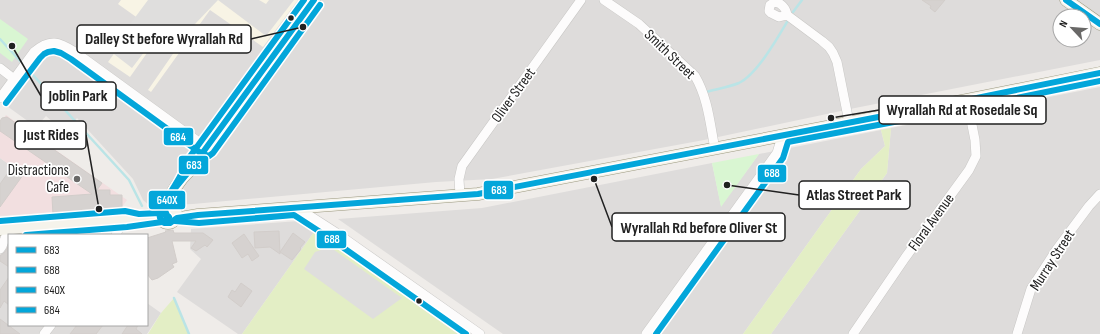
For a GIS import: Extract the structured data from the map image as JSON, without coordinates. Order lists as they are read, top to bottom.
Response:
{
  "streets": {
    "street": [
      "Smith Street",
      "Oliver Street",
      "Floral Avenue",
      "Murray Street"
    ]
  },
  "places": [
    "Dalley St before Wyrallah Rd",
    "Joblin Park",
    "Wyrallah Rd at Rosedale Sq",
    "Distractions Cafe",
    "Wyrallah Rd before Oliver St",
    "Atlas Street Park",
    "Just Rides"
  ],
  "lines": [
    "transit line 683",
    "transit line 640X",
    "transit line 684",
    "transit line 688"
  ],
  "legend": [
    "683",
    "688",
    "640X",
    "684"
  ],
  "north": "top left"
}
